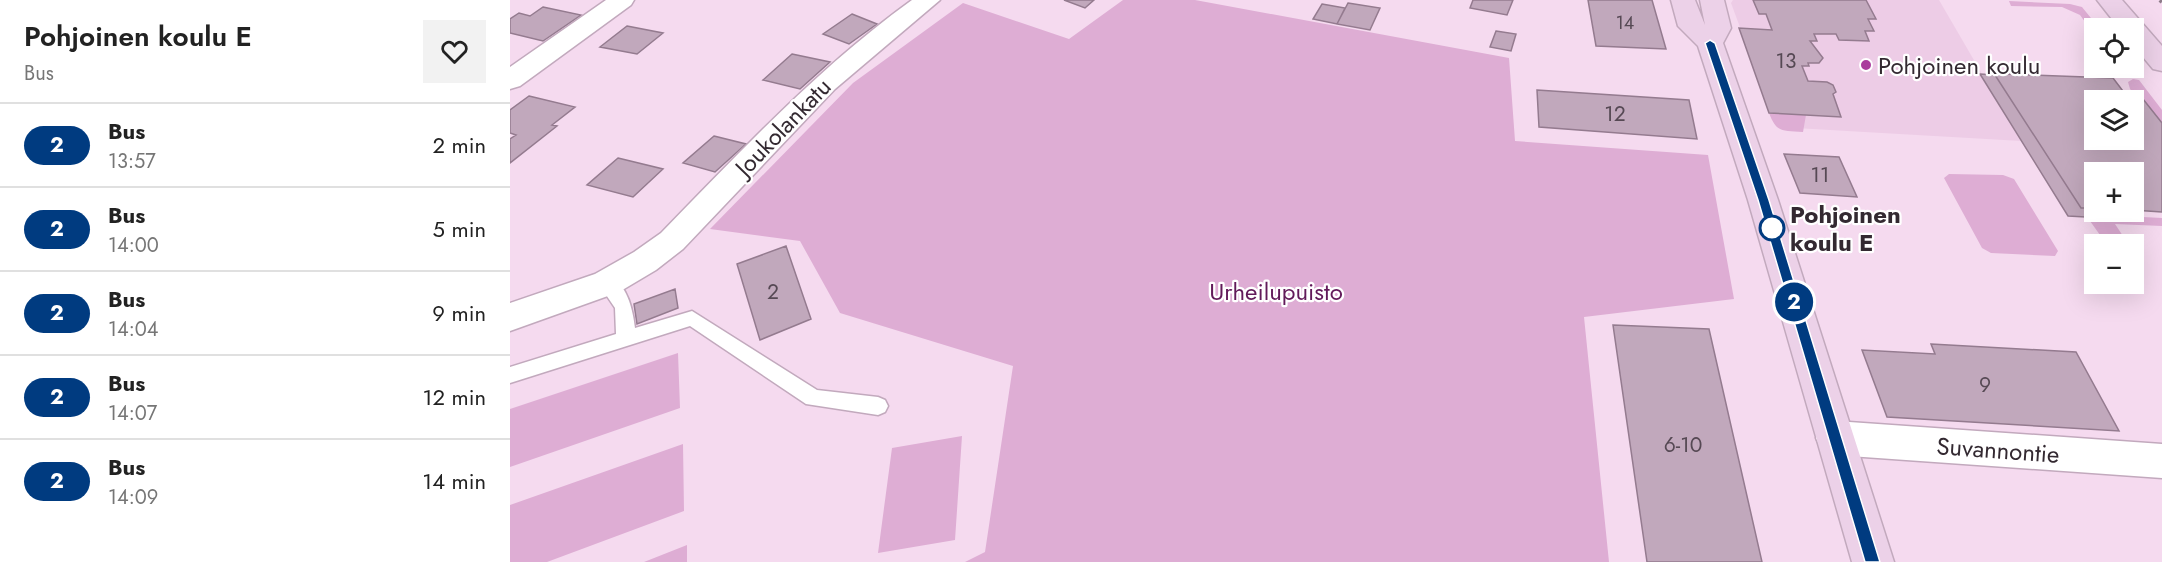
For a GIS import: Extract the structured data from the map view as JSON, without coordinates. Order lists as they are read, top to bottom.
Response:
{
  "streets": {
    "street": ["Joukolankatu", "Suvannontie"]
  },
  "parks": ["Urheilupuisto"],
  "places": ["Pohjoinen koulu", "Pohjoinen koulu E"],
  "lines": ["bus line 2"],
  "house_numbers": [
    "14",
    "13",
    "12",
    "11",
    "2",
    "9",
    "6-10"
  ],
  "page": {
    "heading": ["Pohjoinen koulu E", "Bus"],
    "on_map": "2",
    "map_buttons": ["+", "−"],
    "list": [
      {
        "mark": "2",
        "name": "Bus",
        "note": "13:57",
        "value": "2 min"
      },
      {
        "mark": "2",
        "name": "Bus",
        "note": "14:00",
        "value": "5 min"
      },
      {
        "mark": "2",
        "name": "Bus",
        "note": "14:04",
        "value": "9 min"
      },
      {
        "mark": "2",
        "name": "Bus",
        "note": "14:07",
        "value": "12 min"
      },
      {
        "mark": "2",
        "name": "Bus",
        "note": "14:09",
        "value": "14 min"
      }
    ]
  }
}
